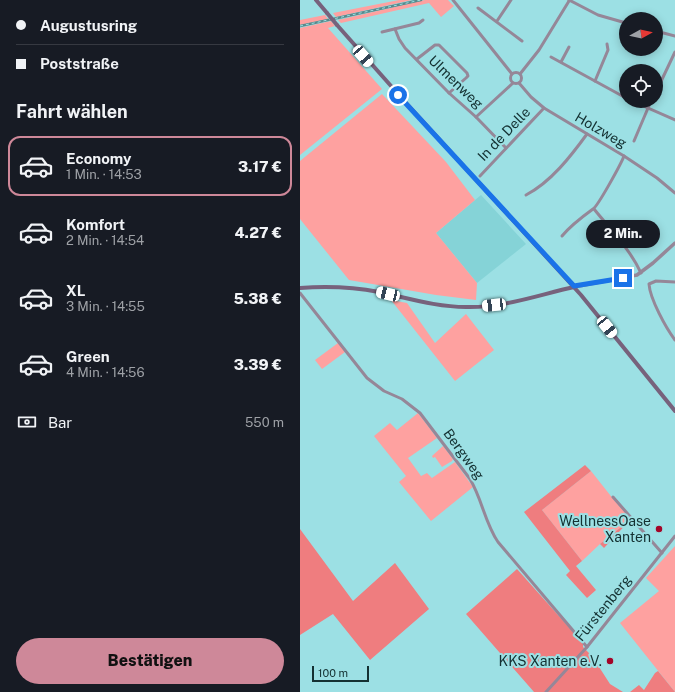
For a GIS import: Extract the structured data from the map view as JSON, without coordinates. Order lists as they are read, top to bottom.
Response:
{
  "streets": {
    "street": [
      "Ulmenweg",
      "Holzweg",
      "In de Delle",
      "Bergweg",
      "Fürstenberg"
    ]
  },
  "crossings": [
    ["Ulmenweg", "In de Delle"],
    ["Holzweg", "In de Delle"],
    ["Bergweg", "Fürstenberg"]
  ],
  "places": ["WellnessOase Xanten", "KKS Xanten e.V."],
  "scale_bar": "100 m",
  "north": "right",
  "page": {
    "banner": ["Augustusring", "Poststraße"],
    "heading": "Fahrt wählen",
    "list": [
      {
        "name": "Economy",
        "note": "1 Min. · 14:53",
        "value": "3.17 €"
      },
      {
        "name": "Komfort",
        "note": "2 Min. · 14:54",
        "value": "4.27 €"
      },
      {
        "name": "XL",
        "note": "3 Min. · 14:55",
        "value": "5.38 €"
      },
      {
        "name": "Green",
        "note": "4 Min. · 14:56",
        "value": "3.39 €"
      }
    ],
    "bubble": "2 Min.",
    "pay": ["Bar", "550 m"],
    "buttons": "Bestätigen",
    "scale": "100 m"
  }
}
